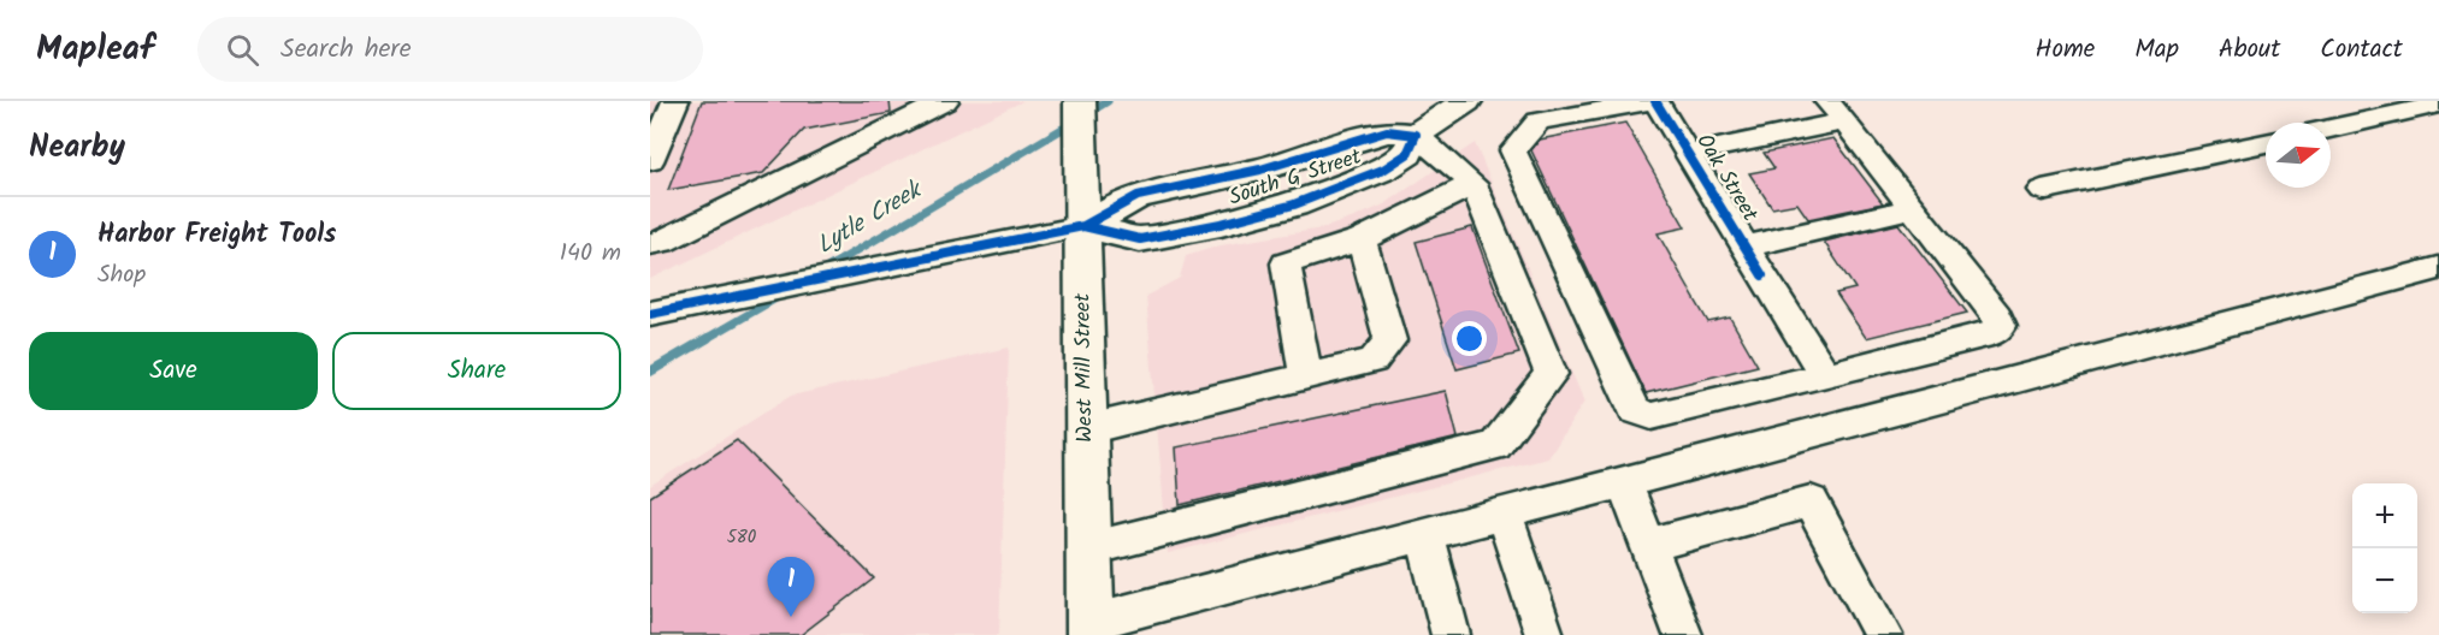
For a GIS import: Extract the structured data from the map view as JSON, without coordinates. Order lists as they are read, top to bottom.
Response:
{
  "streets": {
    "main road": ["South G Street", "West Mill Street"],
    "street": ["Oak Street"]
  },
  "crossings": [
    ["South G Street", "West Mill Street"]
  ],
  "water": ["Lytle Creek"],
  "house_numbers": ["580"],
  "north": "right",
  "page": {
    "header": "Mapleaf",
    "search": "Search here",
    "nav": [
      "Home",
      "Map",
      "About",
      "Contact"
    ],
    "heading": "Nearby",
    "list": [
      {
        "mark": "1",
        "name": "Harbor Freight Tools",
        "note": "Shop",
        "value": "140 m"
      }
    ],
    "buttons": ["Save", "Share"],
    "map_buttons": ["+", "−"],
    "pins": "1"
  }
}
